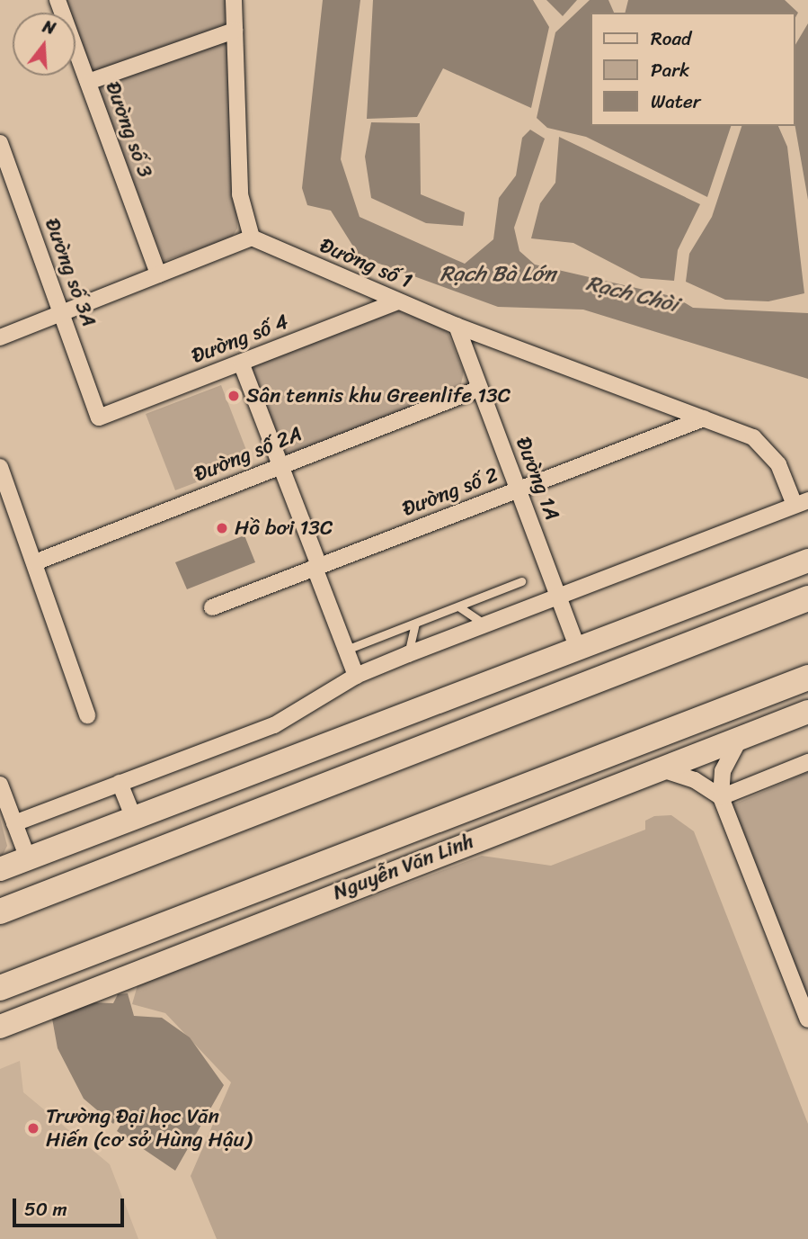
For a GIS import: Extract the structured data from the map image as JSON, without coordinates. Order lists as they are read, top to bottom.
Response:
{
  "streets": {
    "highway": ["Nguyễn Văn Linh"],
    "street": [
      "Đường số 3",
      "Đường số 1",
      "Đường số 3A",
      "Đường số 4",
      "Đường số 2A",
      "Đường 1A",
      "Đường số 2"
    ]
  },
  "crossings": [
    ["Đường số 1", "Đường số 4"],
    ["Đường số 1", "Đường 1A"],
    ["Đường số 1", "Đường số 2"],
    ["Đường số 3A", "Đường số 4"],
    ["Đường số 2A", "Đường 1A"],
    ["Đường 1A", "Đường số 2"]
  ],
  "water": ["Rạch Bà Lớn", "Rạch Chòi"],
  "places": ["Sân tennis khu Greenlife 13C", "Hồ bơi 13C", "Trường Đại học Văn Hiến (cơ sở Hùng Hậu)"],
  "legend": ["Road", "Park", "Water"],
  "scale_bar": "50 m",
  "north": "top"
}
